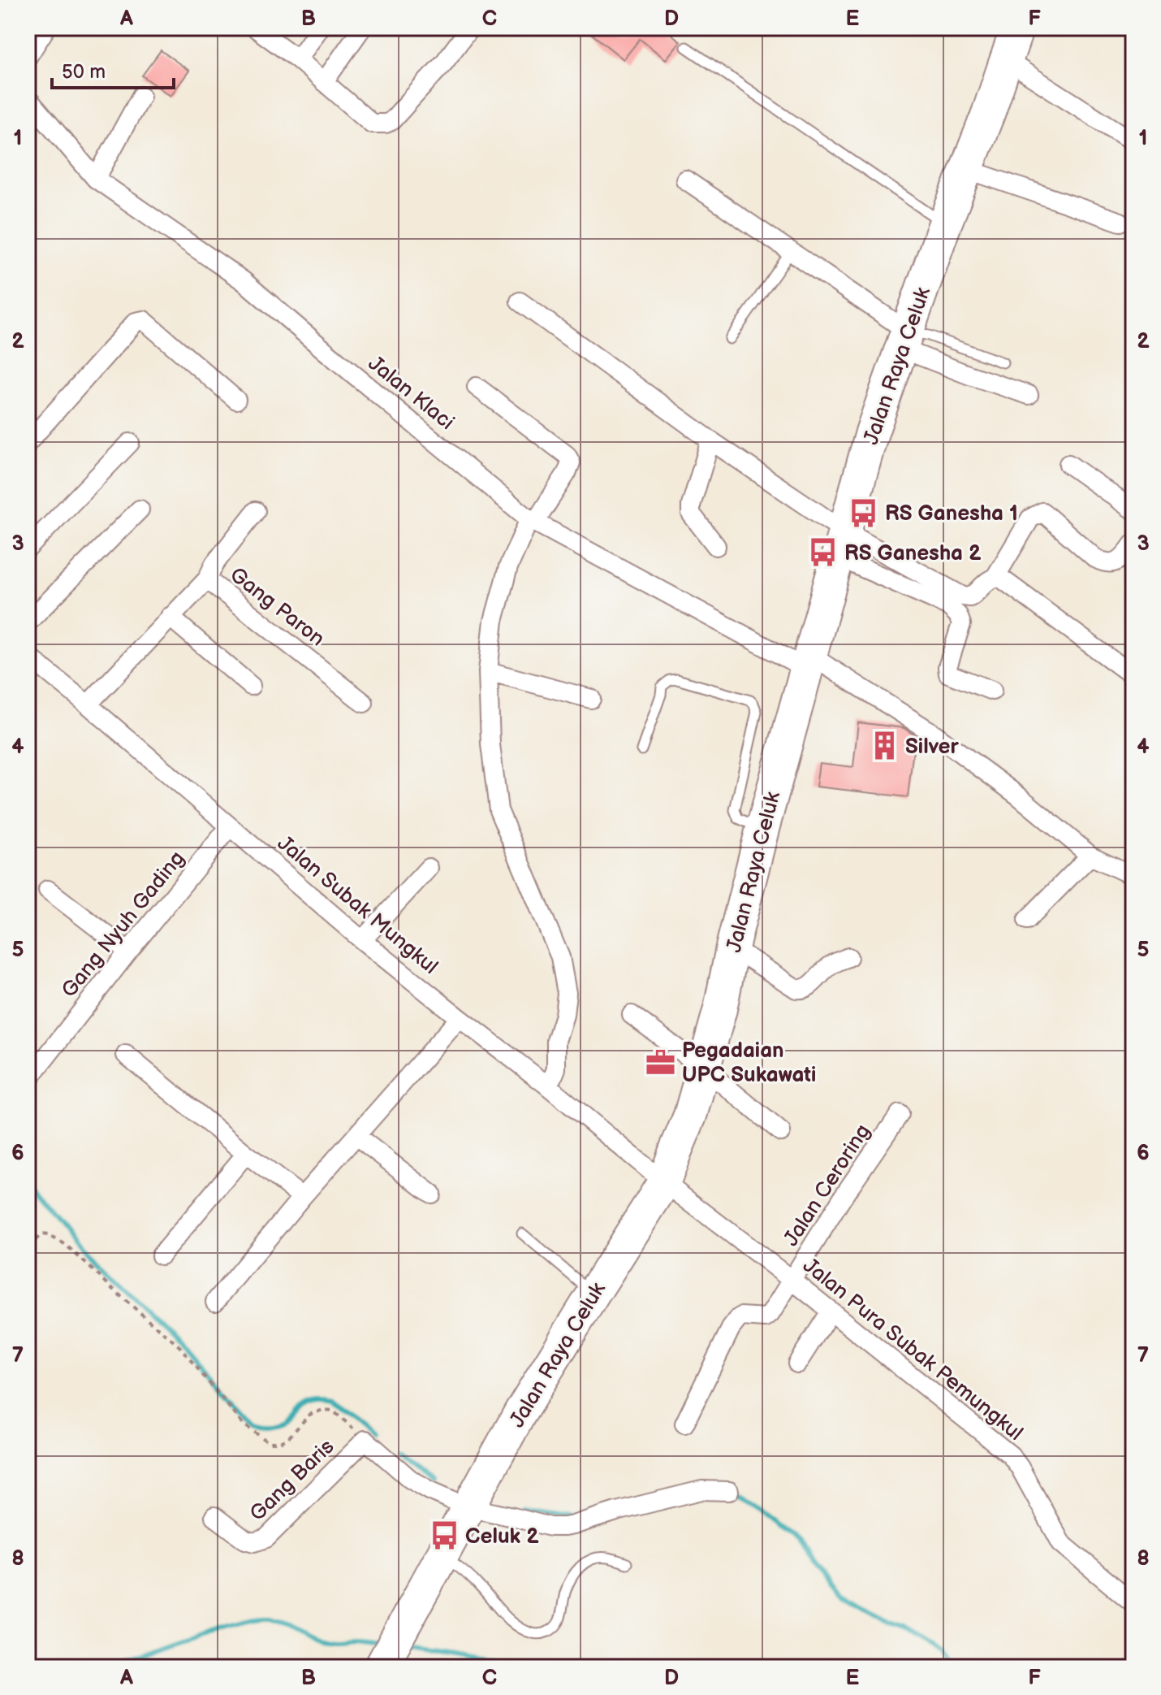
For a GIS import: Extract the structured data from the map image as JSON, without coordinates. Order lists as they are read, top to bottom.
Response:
{
  "streets": {
    "highway": ["Jalan Raya Celuk"],
    "street": [
      "Jalan Klaci",
      "Gang Paron",
      "Jalan Subak Mungkul",
      "Gang Nyuh Gading",
      "Jalan Ceroring",
      "Jalan Pura Subak Pemungkul",
      "Gang Baris"
    ]
  },
  "crossings": [
    ["Jalan Raya Celuk", "Jalan Klaci"],
    ["Jalan Raya Celuk", "Jalan Subak Mungkul"],
    ["Jalan Raya Celuk", "Jalan Pura Subak Pemungkul"],
    ["Gang Paron", "Jalan Subak Mungkul"],
    ["Jalan Subak Mungkul", "Gang Nyuh Gading"],
    ["Jalan Subak Mungkul", "Jalan Pura Subak Pemungkul"],
    ["Jalan Ceroring", "Jalan Pura Subak Pemungkul"]
  ],
  "places": {
    "bus stop": ["RS Ganesha 1", "RS Ganesha 2", "Celuk 2"],
    "building": ["Silver"],
    "office": ["Pegadaian UPC Sukawati"]
  },
  "scale_bar": "50 m",
  "grid": {
    "columns": [
      "A",
      "B",
      "C",
      "D",
      "E",
      "F"
    ],
    "rows": [
      "1",
      "2",
      "3",
      "4",
      "5",
      "6",
      "7",
      "8"
    ]
  }
}
